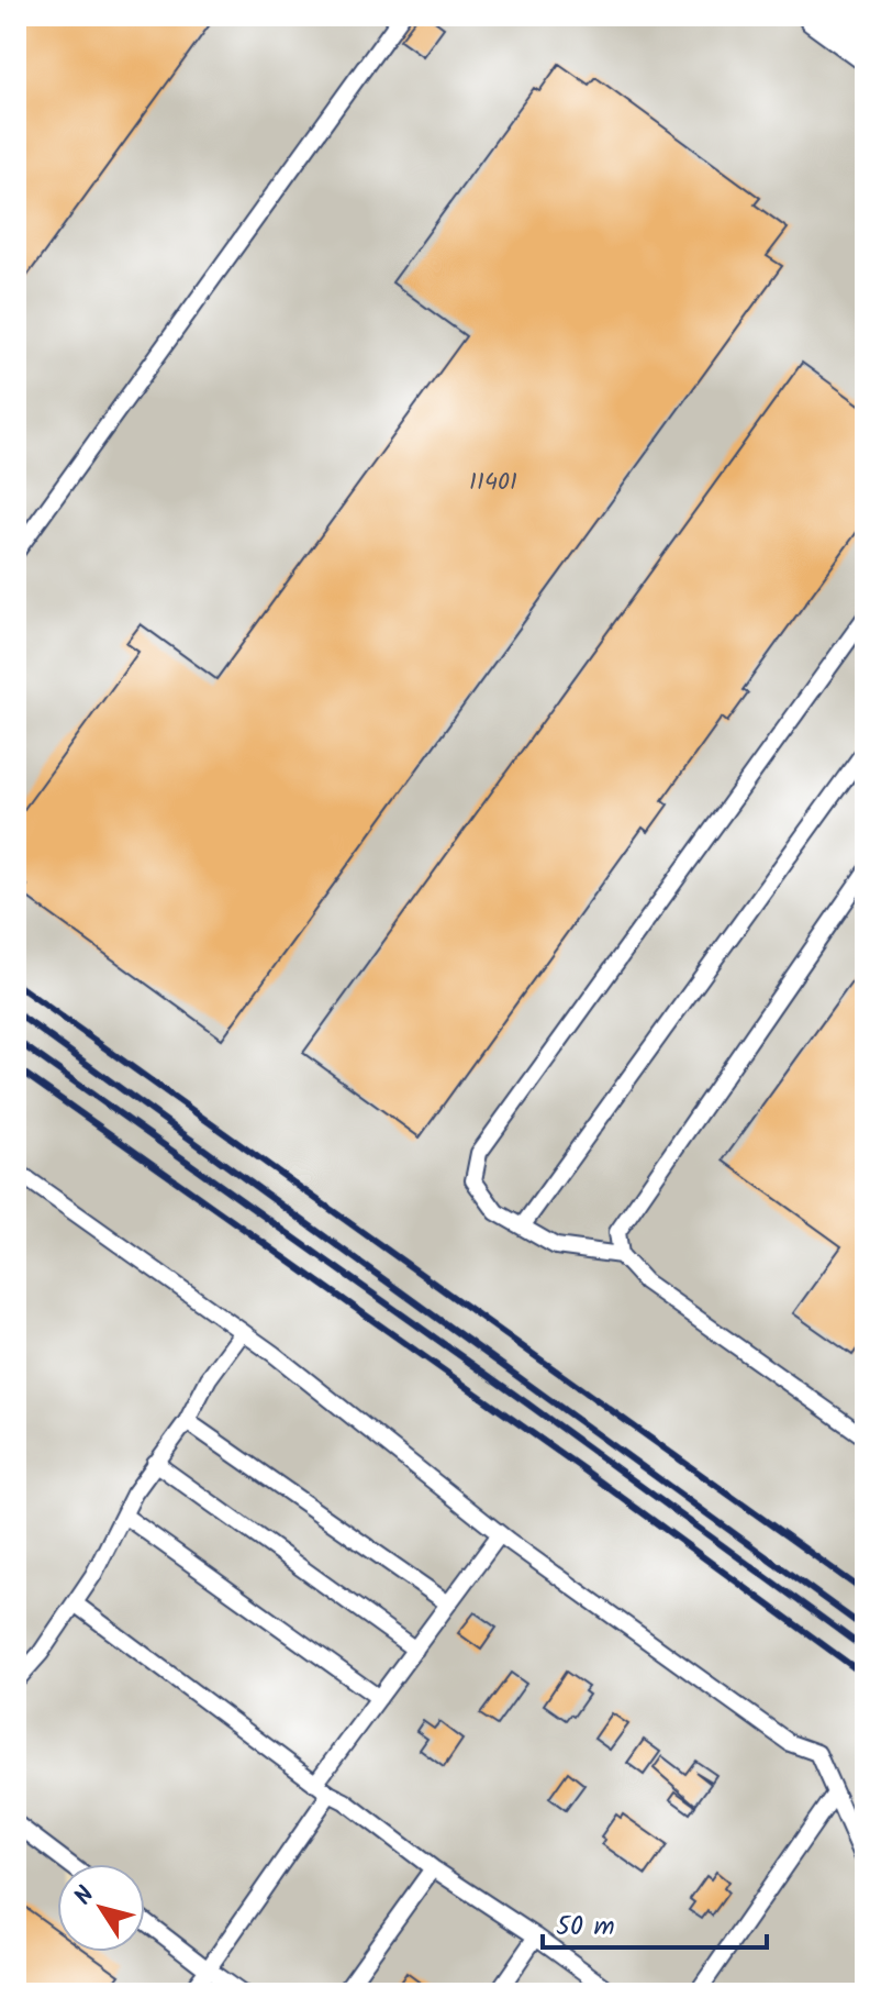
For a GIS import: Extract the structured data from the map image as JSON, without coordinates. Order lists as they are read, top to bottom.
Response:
{
  "house_numbers": ["11401"],
  "scale_bar": "50 m",
  "north": "top left"
}
